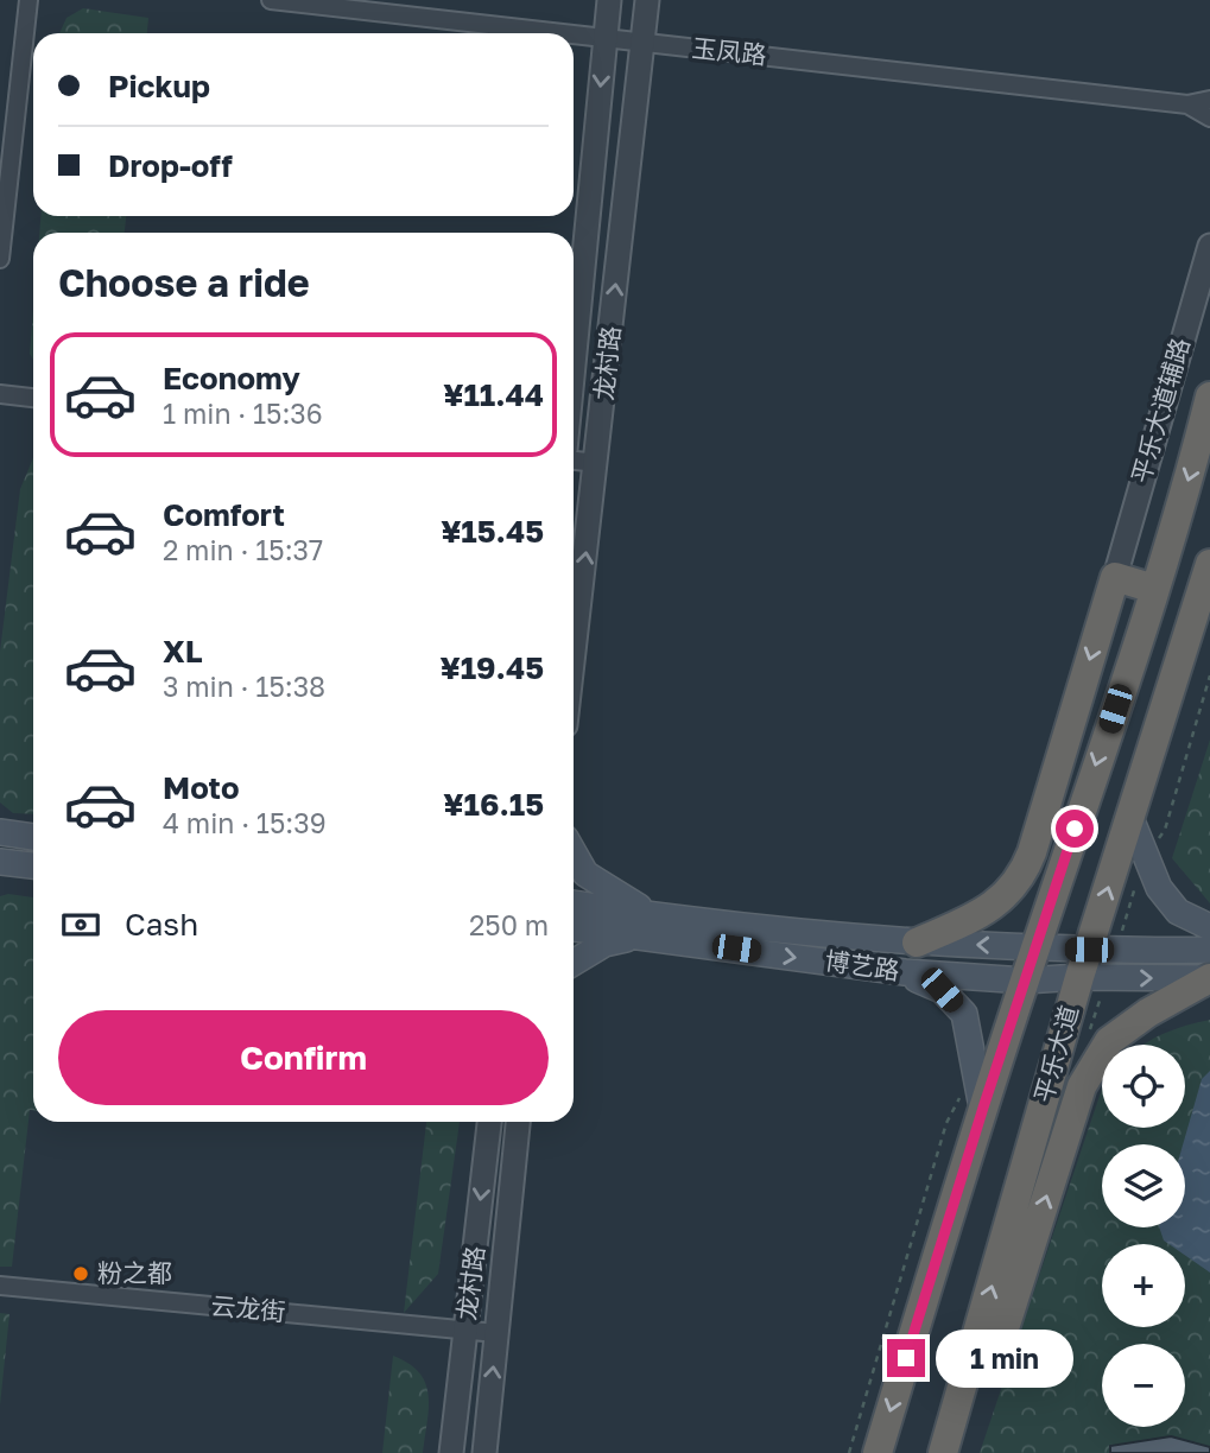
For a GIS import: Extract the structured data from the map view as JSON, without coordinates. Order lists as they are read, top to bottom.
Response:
{
  "streets": {
    "highway": ["平乐大道"],
    "main road": ["博艺路"],
    "street": [
      "玉凤路",
      "龙村路",
      "平乐大道辅路",
      "云龙街"
    ]
  },
  "crossings": [
    ["玉凤路", "龙村路"],
    ["龙村路", "云龙街"],
    ["博艺路", "平乐大道"]
  ],
  "places": ["粉之都"],
  "page": {
    "banner": ["Pickup", "Drop-off"],
    "heading": "Choose a ride",
    "list": [
      {
        "name": "Economy",
        "note": "1 min · 15:36",
        "value": "¥11.44"
      },
      {
        "name": "Comfort",
        "note": "2 min · 15:37",
        "value": "¥15.45"
      },
      {
        "name": "XL",
        "note": "3 min · 15:38",
        "value": "¥19.45"
      },
      {
        "name": "Moto",
        "note": "4 min · 15:39",
        "value": "¥16.15"
      }
    ],
    "pay": ["Cash", "250 m"],
    "buttons": "Confirm",
    "map_buttons": ["+", "−"],
    "bubble": "1 min"
  }
}
